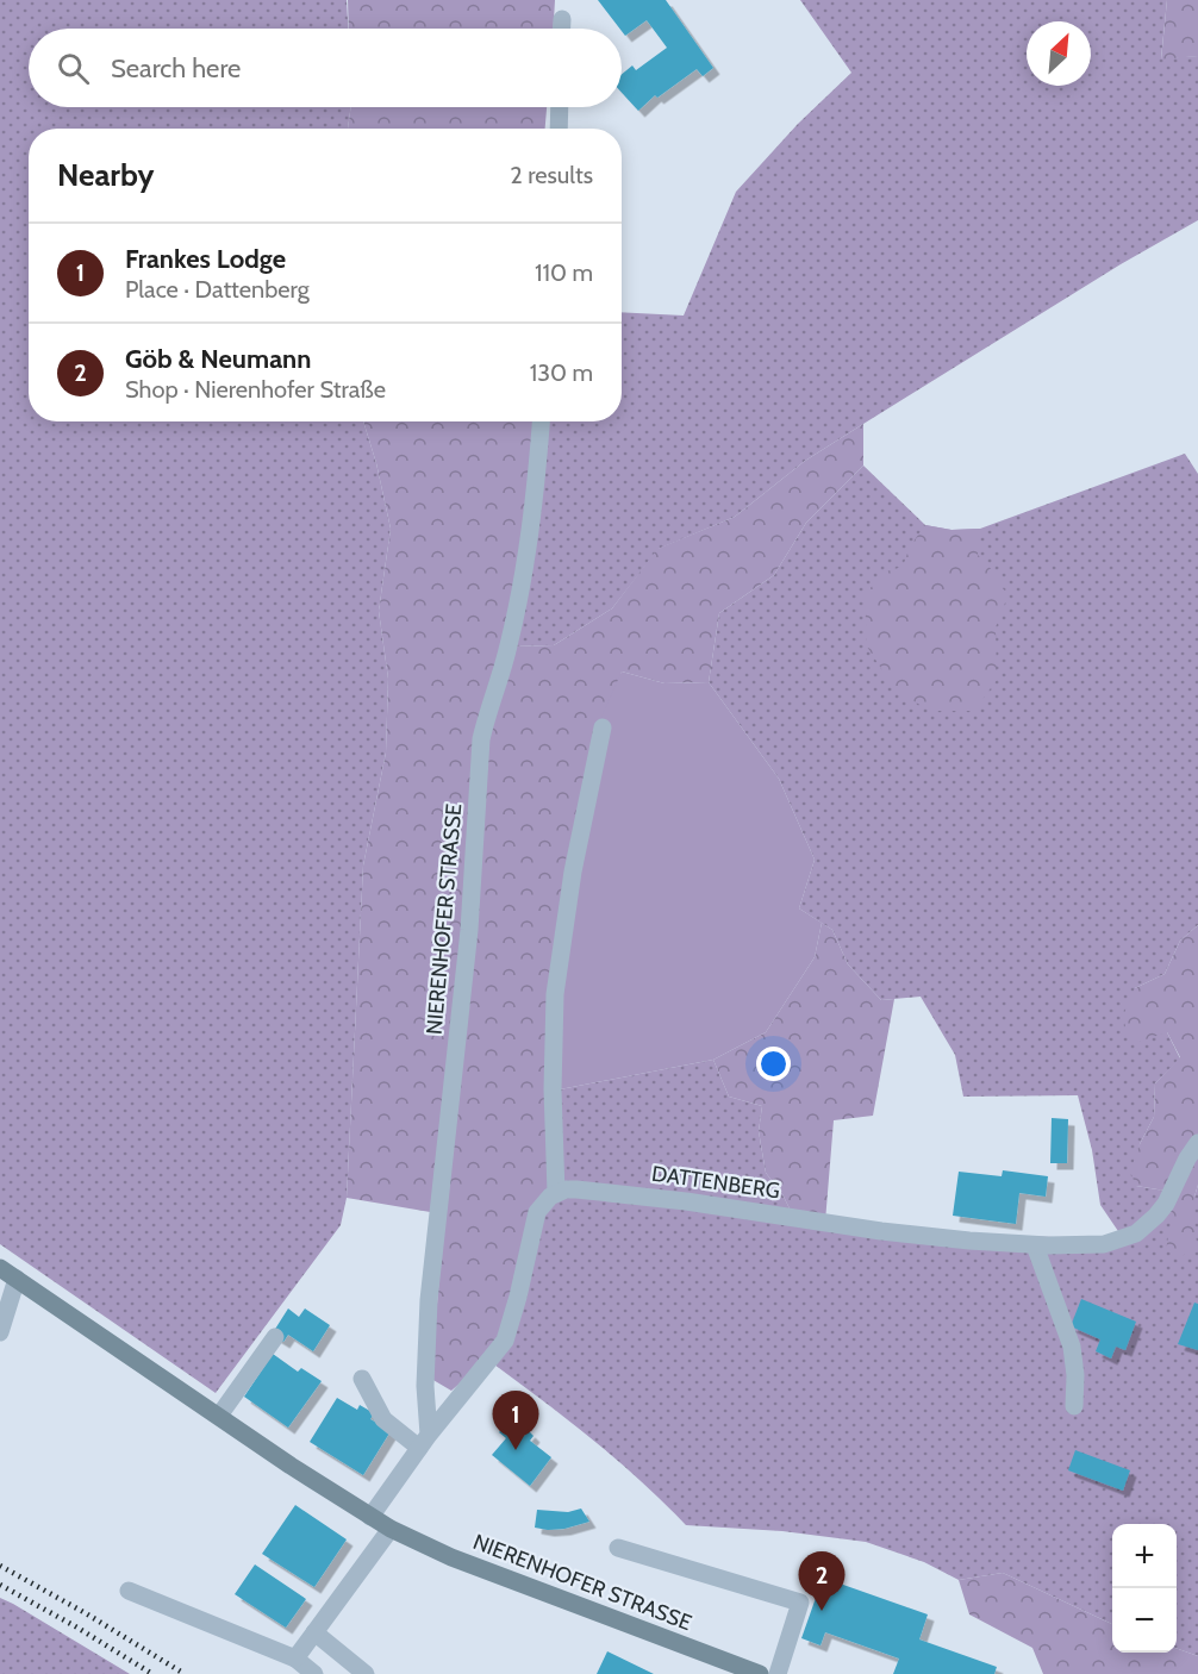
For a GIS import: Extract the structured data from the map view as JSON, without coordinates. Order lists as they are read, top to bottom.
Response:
{
  "streets": {
    "main road": ["NIERENHOFER STRASSE"],
    "street": ["DATTENBERG"]
  },
  "north": "top right",
  "page": {
    "search": "Search here",
    "heading": ["Nearby", "2 results"],
    "list": [
      {
        "mark": "1",
        "name": "Frankes Lodge",
        "note": "Place · Dattenberg",
        "value": "110 m"
      },
      {
        "mark": "2",
        "name": "Göb & Neumann",
        "note": "Shop · Nierenhofer Straße",
        "value": "130 m"
      }
    ],
    "pins": ["1", "2"],
    "map_buttons": ["+", "−"]
  }
}
